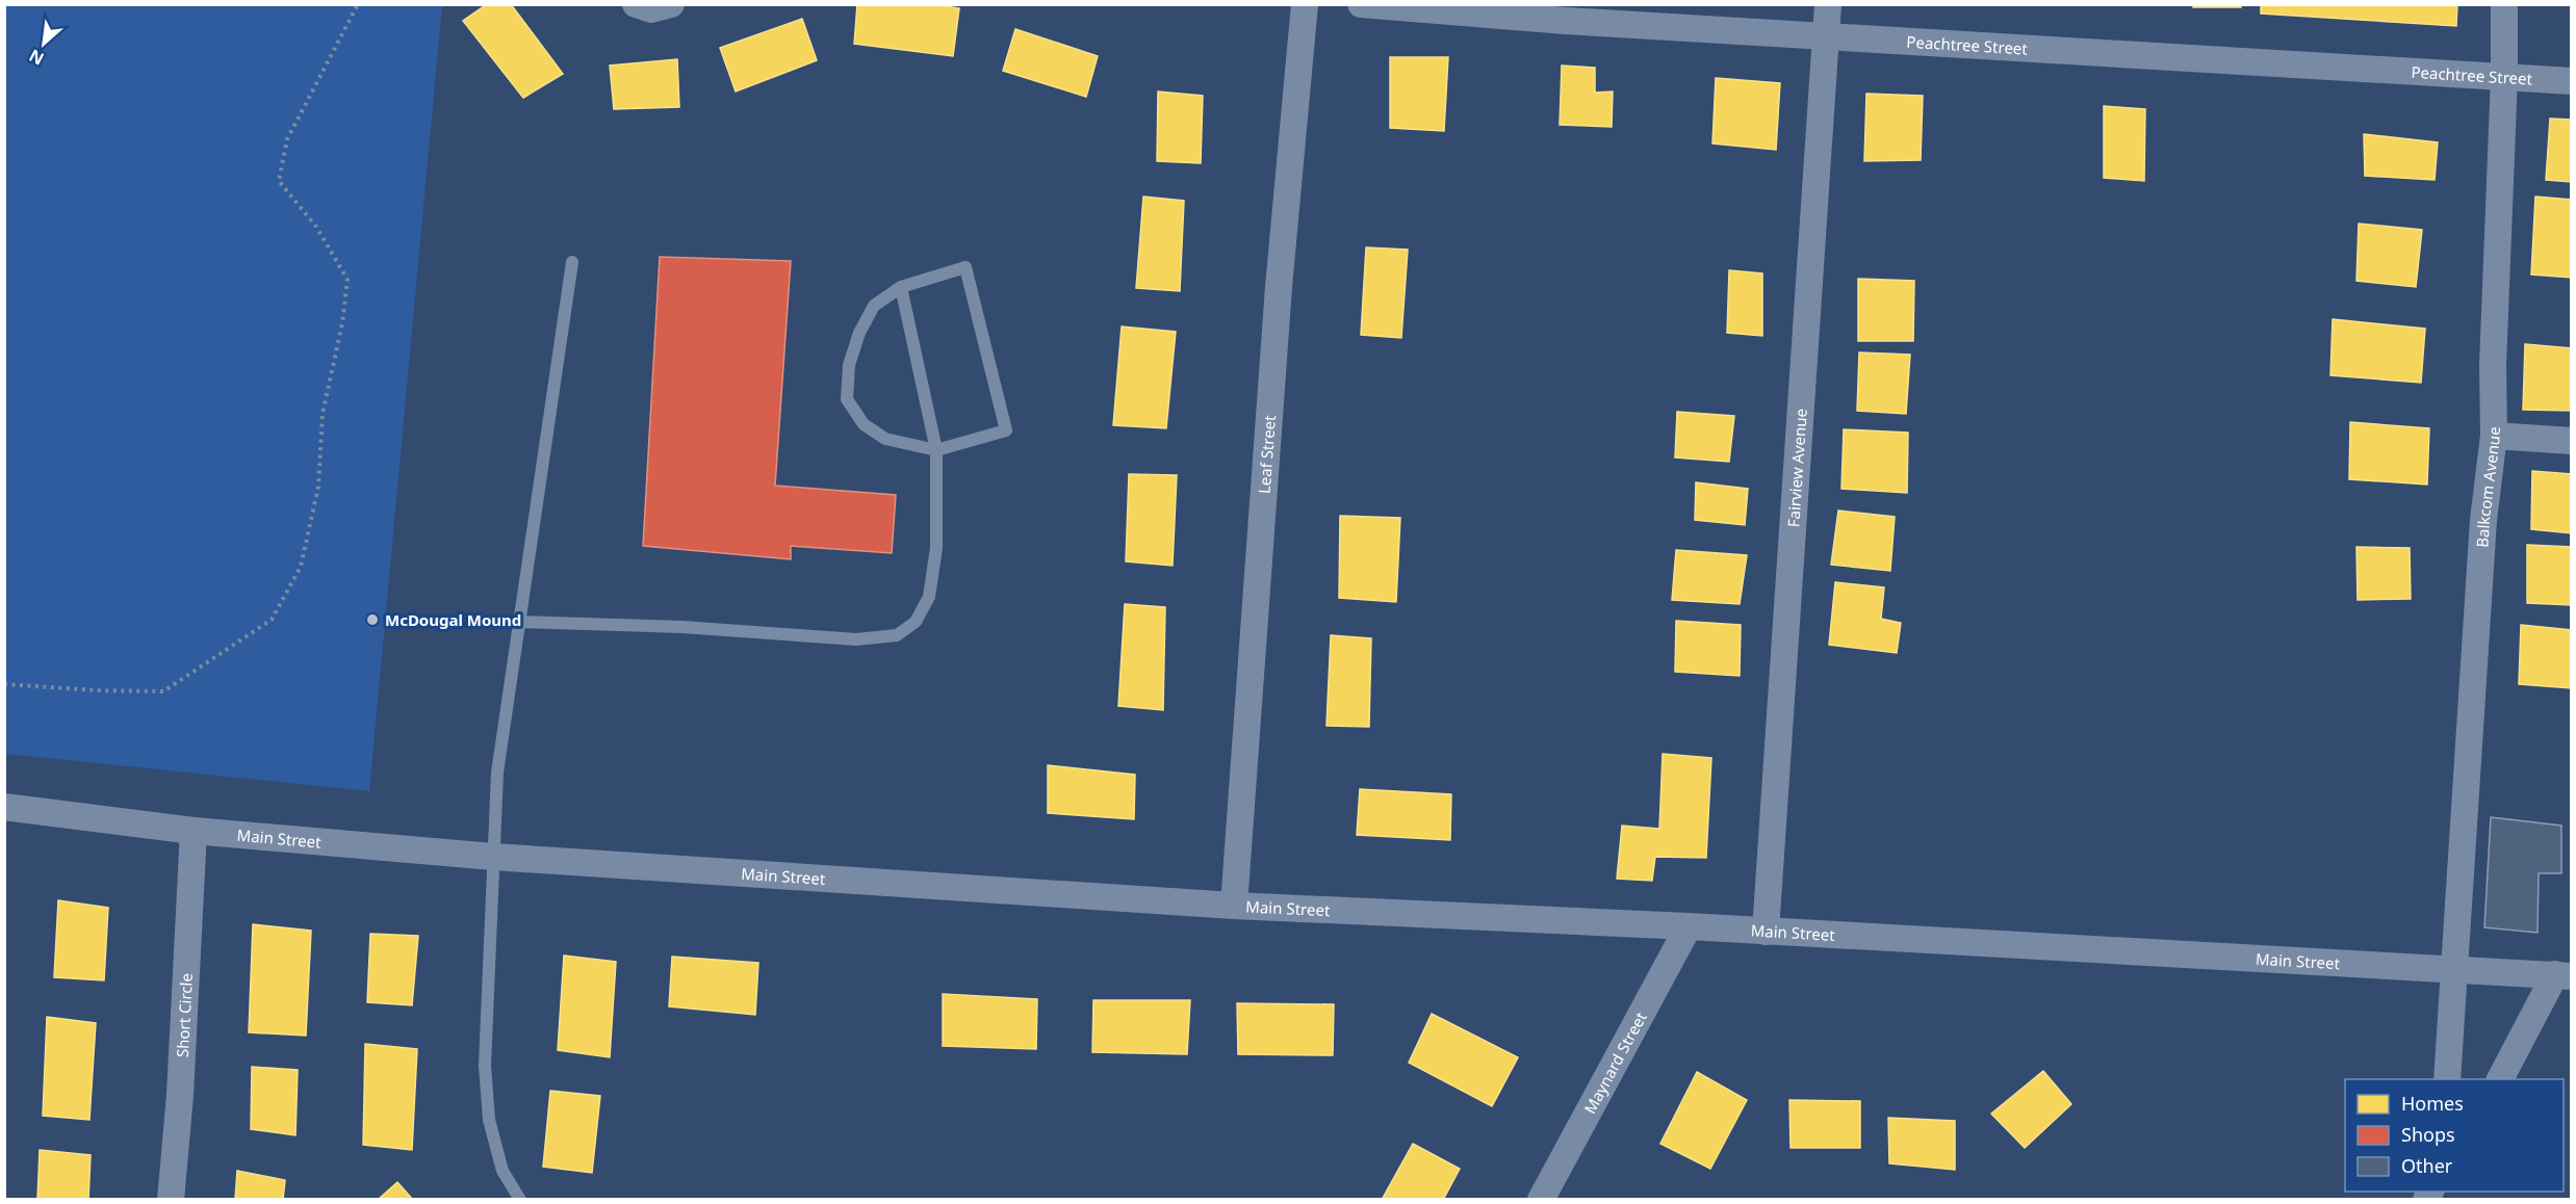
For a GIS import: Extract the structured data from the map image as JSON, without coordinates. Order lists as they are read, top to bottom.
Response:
{
  "streets": {
    "street": [
      "Peachtree Street",
      "Leaf Street",
      "Fairview Avenue",
      "Balkcom Avenue",
      "Main Street",
      "Short Circle",
      "Maynard Street"
    ]
  },
  "crossings": [
    ["Peachtree Street", "Fairview Avenue"],
    ["Peachtree Street", "Balkcom Avenue"],
    ["Leaf Street", "Main Street"],
    ["Fairview Avenue", "Main Street"],
    ["Balkcom Avenue", "Main Street"],
    ["Main Street", "Short Circle"],
    ["Main Street", "Maynard Street"]
  ],
  "places": ["McDougal Mound"],
  "legend": ["Homes", "Shops", "Other"],
  "north": "bottom left"
}
